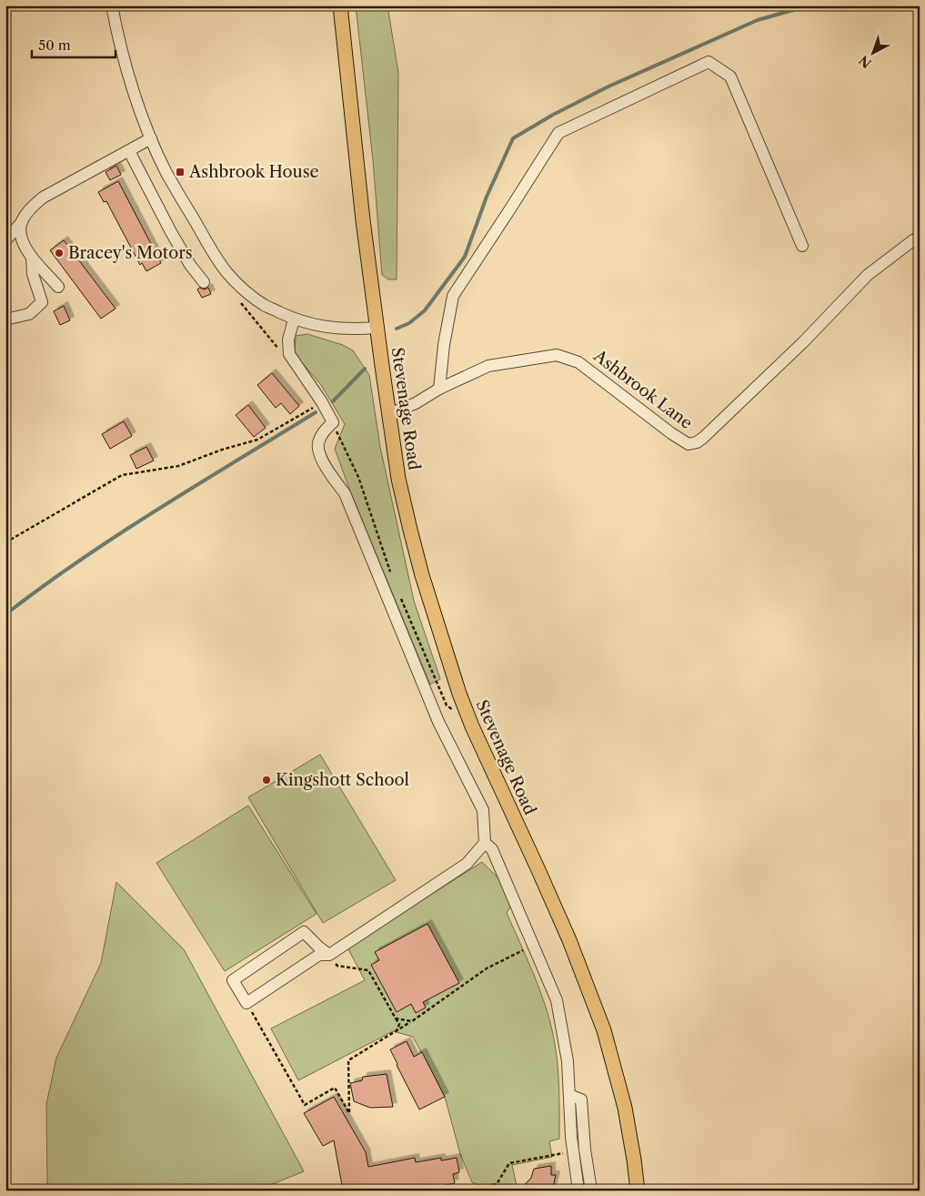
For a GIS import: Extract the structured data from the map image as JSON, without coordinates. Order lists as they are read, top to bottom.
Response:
{
  "streets": {
    "main road": ["Stevenage Road"],
    "street": ["Ashbrook Lane"]
  },
  "crossings": [
    ["Ashbrook Lane", "Stevenage Road"]
  ],
  "places": {
    "transit": ["Ashbrook House"],
    "other": ["Bracey's Motors", "Kingshott School"]
  },
  "scale_bar": "50 m",
  "north": "bottom left"
}
